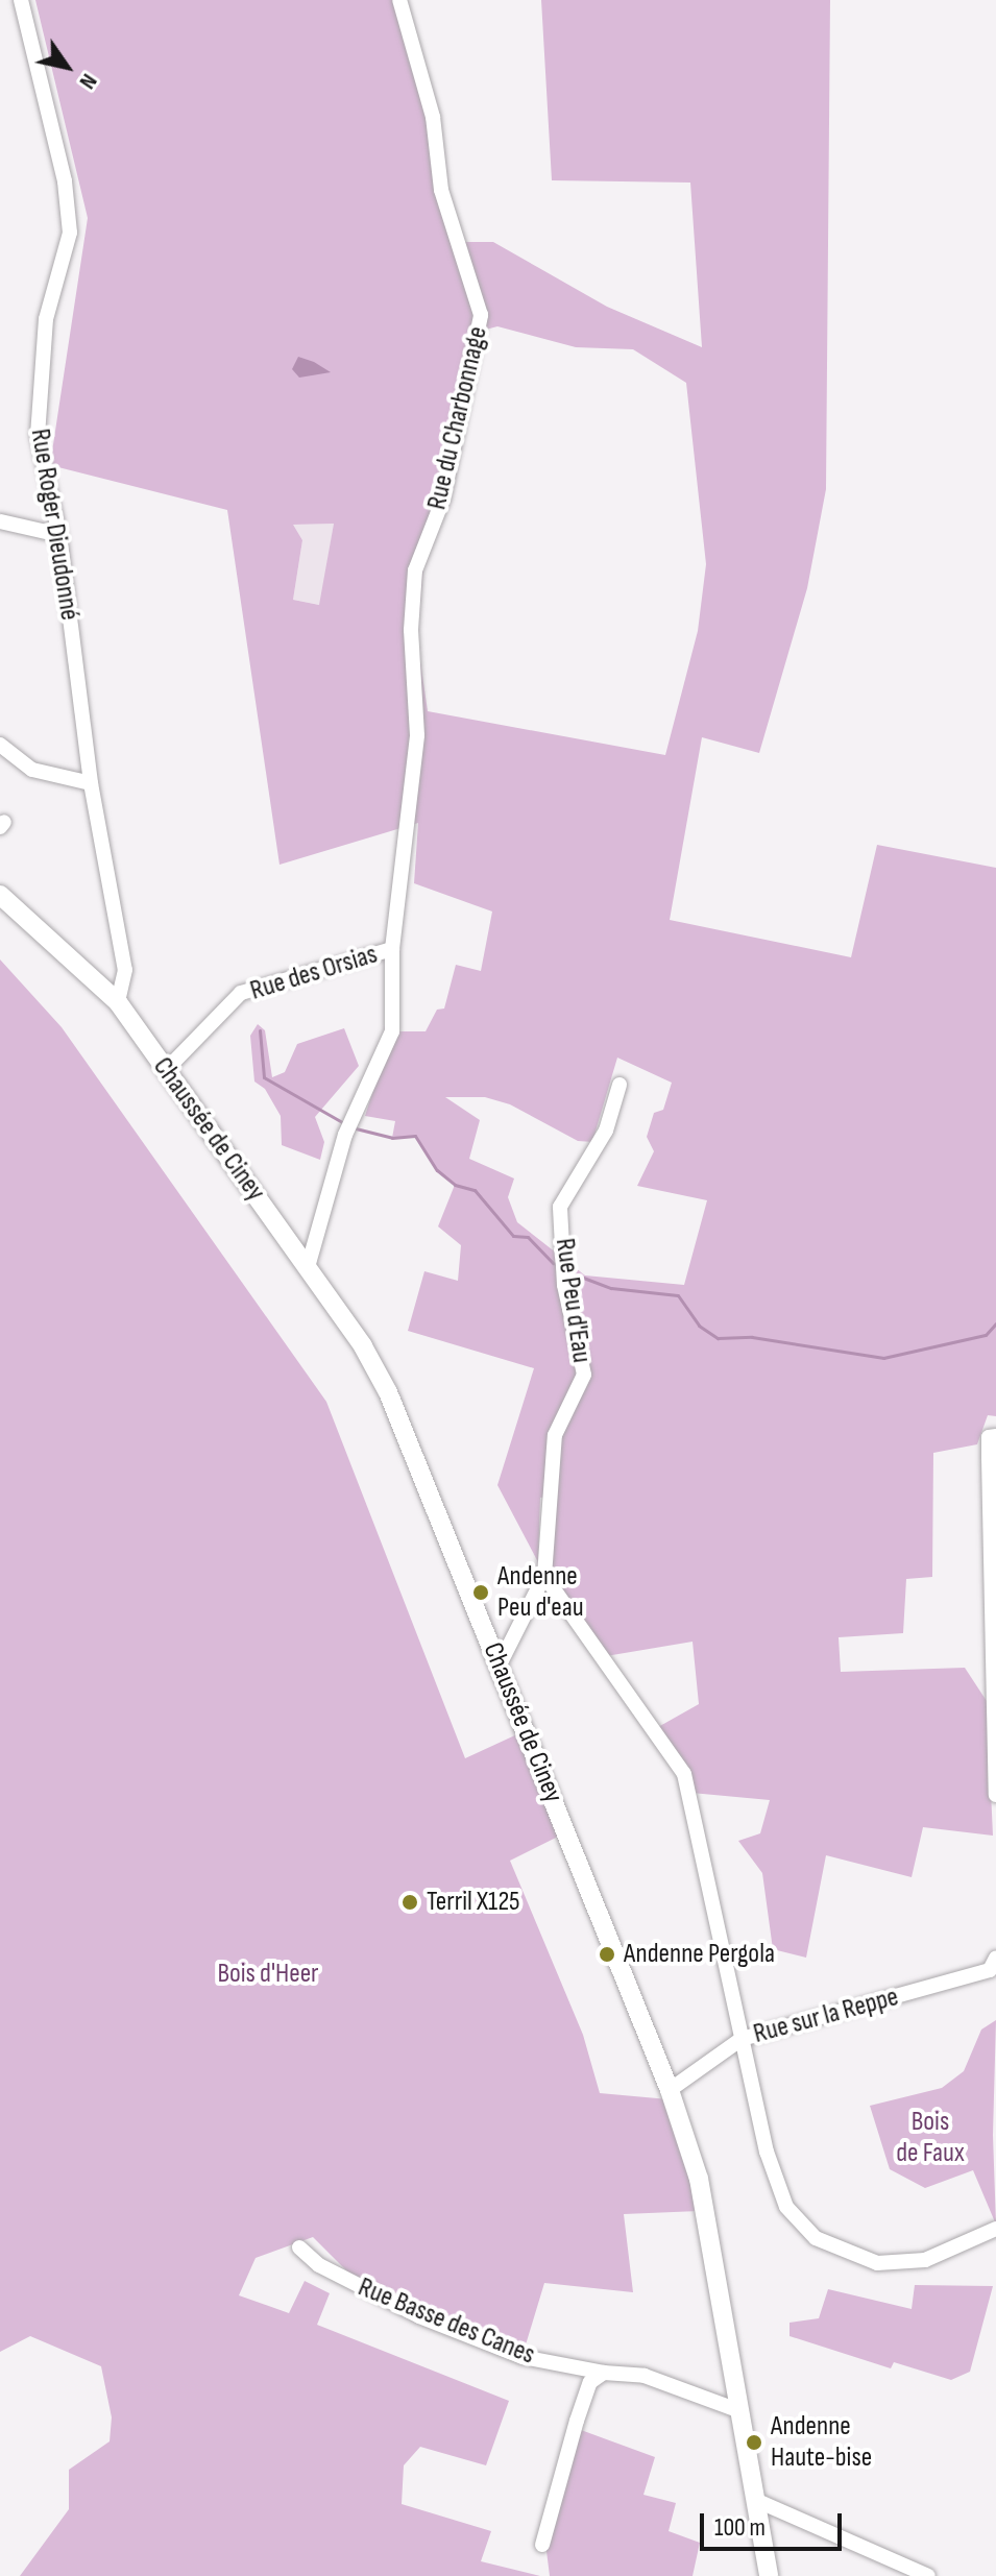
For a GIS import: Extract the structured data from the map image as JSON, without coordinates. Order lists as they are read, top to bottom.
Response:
{
  "streets": {
    "main road": ["Chaussée de Ciney"],
    "street": [
      "Rue du Charbonnage",
      "Rue Roger Dieudonné",
      "Rue des Orsias",
      "Rue Peu d'Eau",
      "Rue sur la Reppe",
      "Rue Basse des Canes"
    ]
  },
  "crossings": [
    ["Rue du Charbonnage", "Rue des Orsias"],
    ["Rue Roger Dieudonné", "Chaussée de Ciney"],
    ["Rue des Orsias", "Chaussée de Ciney"],
    ["Chaussée de Ciney", "Rue Peu d'Eau"],
    ["Chaussée de Ciney", "Rue sur la Reppe"],
    ["Chaussée de Ciney", "Rue Basse des Canes"]
  ],
  "parks": ["Bois d'Heer", "Bois de Faux"],
  "places": [
    "Andenne Peu d'eau",
    "Terril X125",
    "Andenne Pergola",
    "Andenne Haute-bise"
  ],
  "scale_bar": "100 m",
  "north": "bottom right"
}
